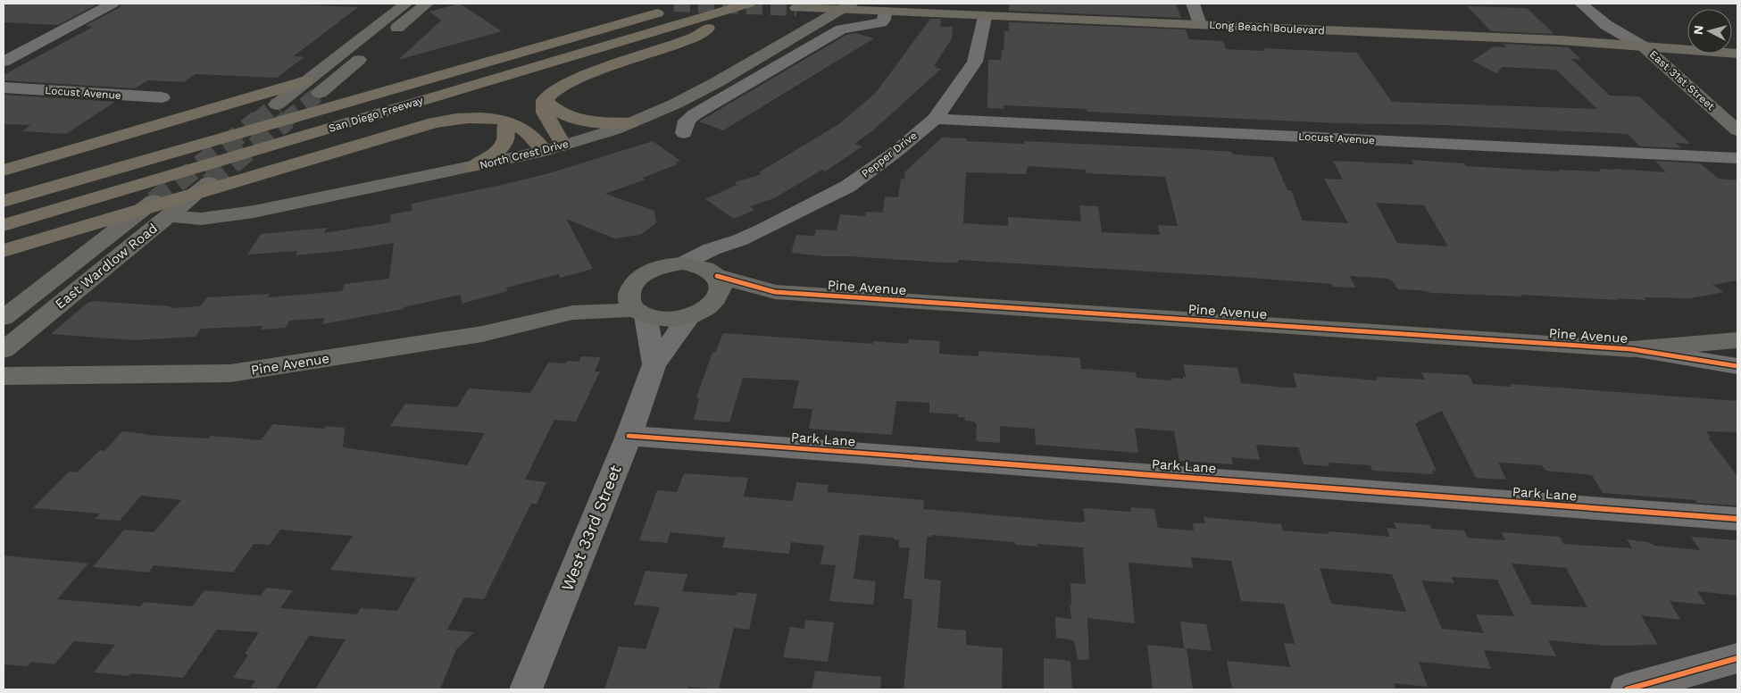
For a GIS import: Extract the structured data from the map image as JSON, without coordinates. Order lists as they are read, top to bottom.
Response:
{
  "streets": {
    "highway": ["San Diego Freeway"],
    "main road": ["Long Beach Boulevard"],
    "street": [
      "East 31st Street",
      "Locust Avenue",
      "North Crest Drive",
      "Pepper Drive",
      "East Wardlow Road",
      "Pine Avenue",
      "Park Lane",
      "West 33rd Street"
    ]
  },
  "crossings": [
    ["Long Beach Boulevard", "East 31st Street"],
    ["Long Beach Boulevard", "North Crest Drive"],
    ["Long Beach Boulevard", "Pepper Drive"],
    ["Locust Avenue", "Pepper Drive"],
    ["North Crest Drive", "East Wardlow Road"],
    ["Pepper Drive", "Pine Avenue"],
    ["Pepper Drive", "West 33rd Street"],
    ["Pine Avenue", "West 33rd Street"],
    ["Park Lane", "West 33rd Street"]
  ],
  "north": "left"
}
